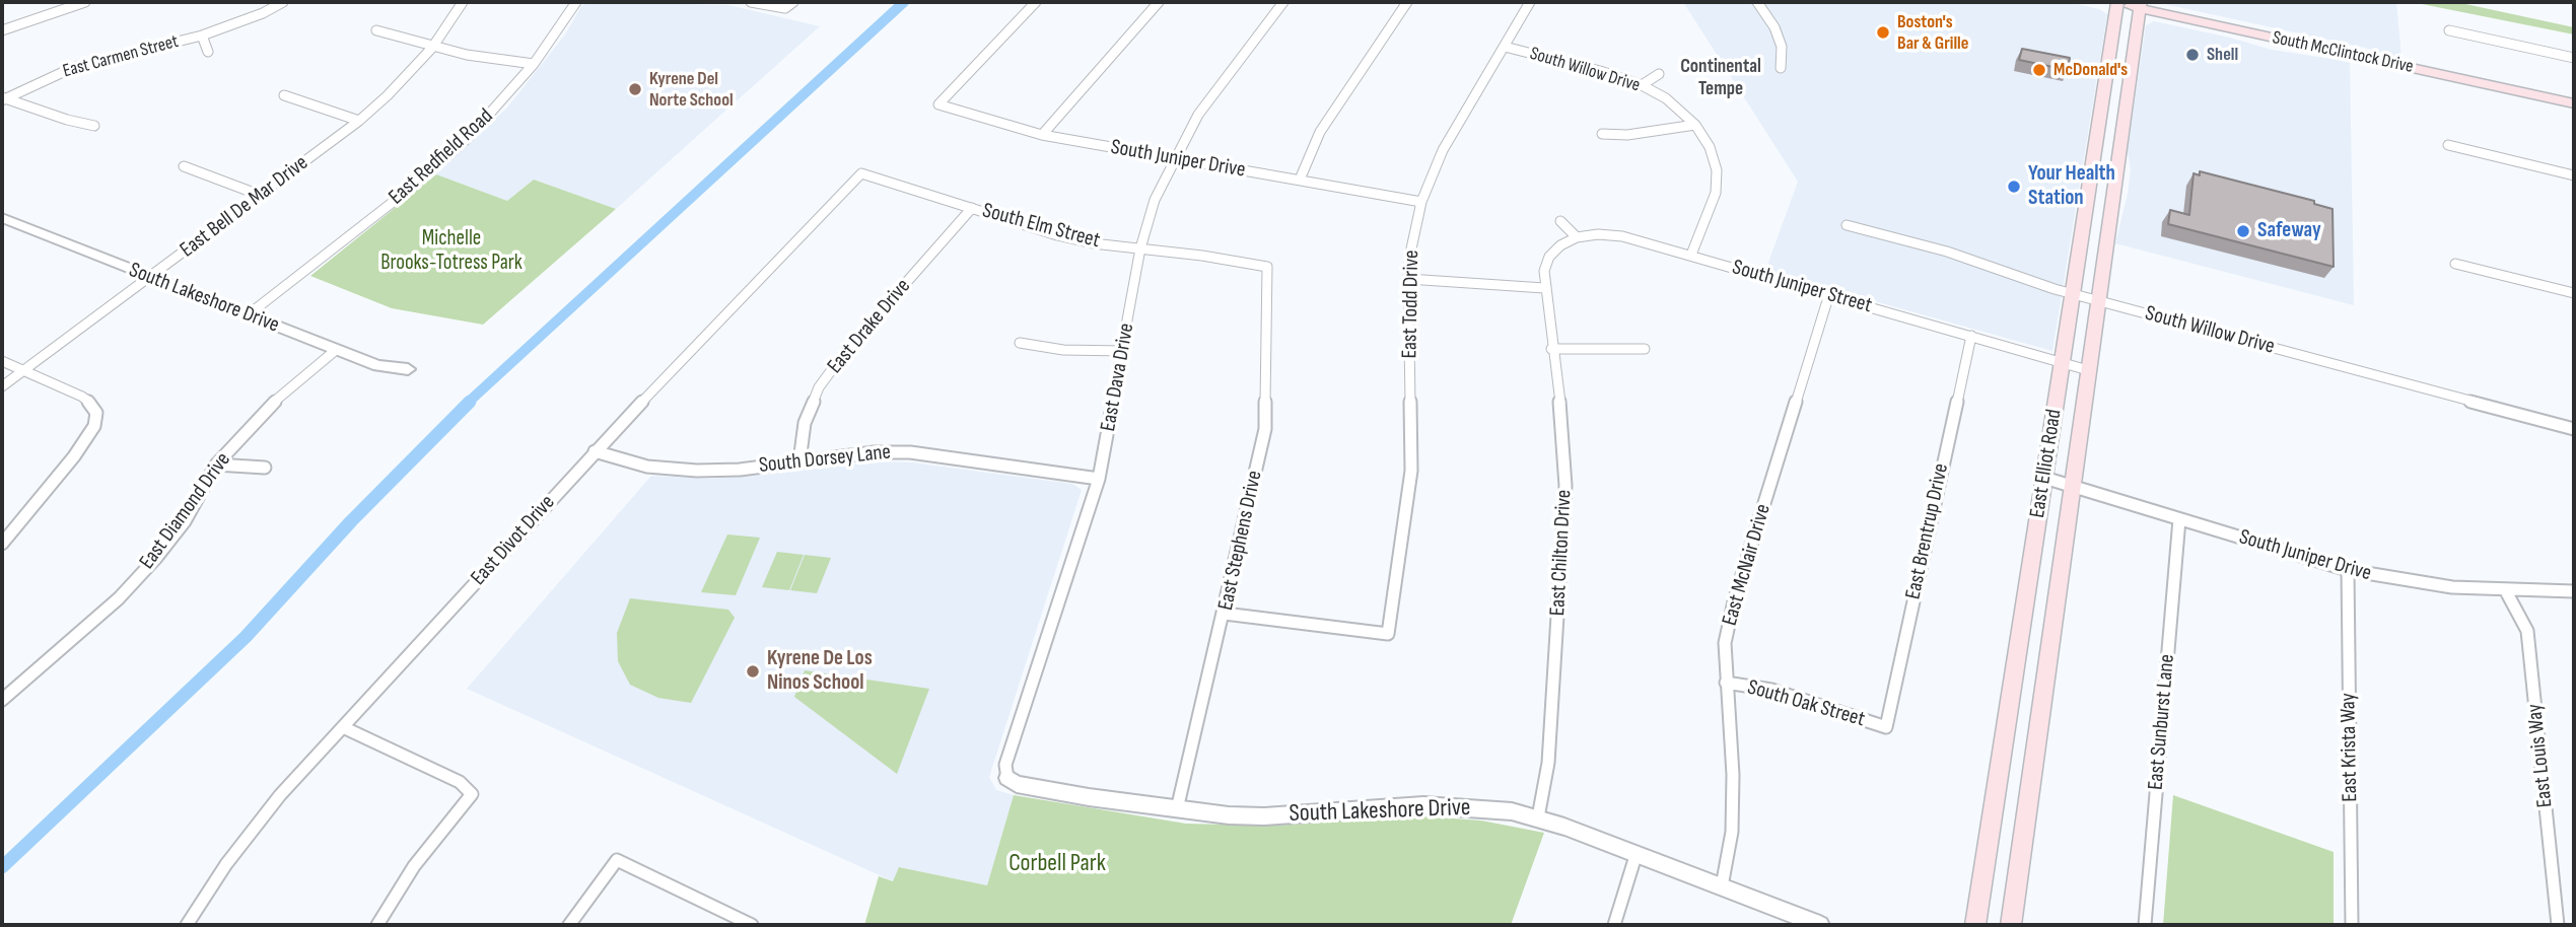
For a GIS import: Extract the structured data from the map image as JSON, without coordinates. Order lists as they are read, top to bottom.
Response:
{
  "streets": {
    "main road": ["South McClintock Drive", "East Elliot Road"],
    "street": [
      "East Carmen Street",
      "South Willow Drive",
      "East Redfield Road",
      "South Juniper Drive",
      "East Bell De Mar Drive",
      "South Elm Street",
      "South Juniper Street",
      "South Lakeshore Drive",
      "East Todd Drive",
      "East Drake Drive",
      "East Dava Drive",
      "South Dorsey Lane",
      "East Diamond Drive",
      "East Brentrup Drive",
      "East Divot Drive",
      "East Stephens Drive",
      "East Chilton Drive",
      "East McNair Drive",
      "South Oak Street",
      "East Sunburst Lane",
      "East Krista Way",
      "East Louis Way"
    ]
  },
  "crossings": [
    ["South McClintock Drive", "East Elliot Road"],
    ["South Willow Drive", "East Todd Drive"],
    ["South Willow Drive", "East Elliot Road"],
    ["East Redfield Road", "South Lakeshore Drive"],
    ["South Juniper Drive", "East Todd Drive"],
    ["South Juniper Drive", "East Dava Drive"],
    ["South Juniper Drive", "East Elliot Road"],
    ["South Juniper Drive", "East Sunburst Lane"],
    ["South Juniper Drive", "East Krista Way"],
    ["South Juniper Drive", "East Louis Way"],
    ["East Bell De Mar Drive", "South Lakeshore Drive"],
    ["South Elm Street", "East Drake Drive"],
    ["South Elm Street", "East Dava Drive"],
    ["South Elm Street", "East Divot Drive"],
    ["South Elm Street", "East Stephens Drive"],
    ["South Juniper Street", "East Elliot Road"],
    ["South Juniper Street", "East Brentrup Drive"],
    ["South Juniper Street", "East McNair Drive"],
    ["South Lakeshore Drive", "East Dava Drive"],
    ["South Lakeshore Drive", "East Diamond Drive"],
    ["South Lakeshore Drive", "East Stephens Drive"],
    ["South Lakeshore Drive", "East Chilton Drive"],
    ["South Lakeshore Drive", "East McNair Drive"],
    ["East Todd Drive", "East Stephens Drive"],
    ["East Drake Drive", "South Dorsey Lane"],
    ["East Dava Drive", "South Dorsey Lane"],
    ["South Dorsey Lane", "East Divot Drive"],
    ["East Brentrup Drive", "South Oak Street"],
    ["East McNair Drive", "South Oak Street"]
  ],
  "districts": ["Continental Tempe"],
  "parks": ["Michelle Brooks-Totress Park", "Corbell Park"],
  "places": [
    "Boston's Bar & Grille",
    "Shell",
    "McDonald's",
    "Kyrene Del Norte School",
    "Your Health Station",
    "Safeway",
    "Kyrene De Los Ninos School"
  ]
}
